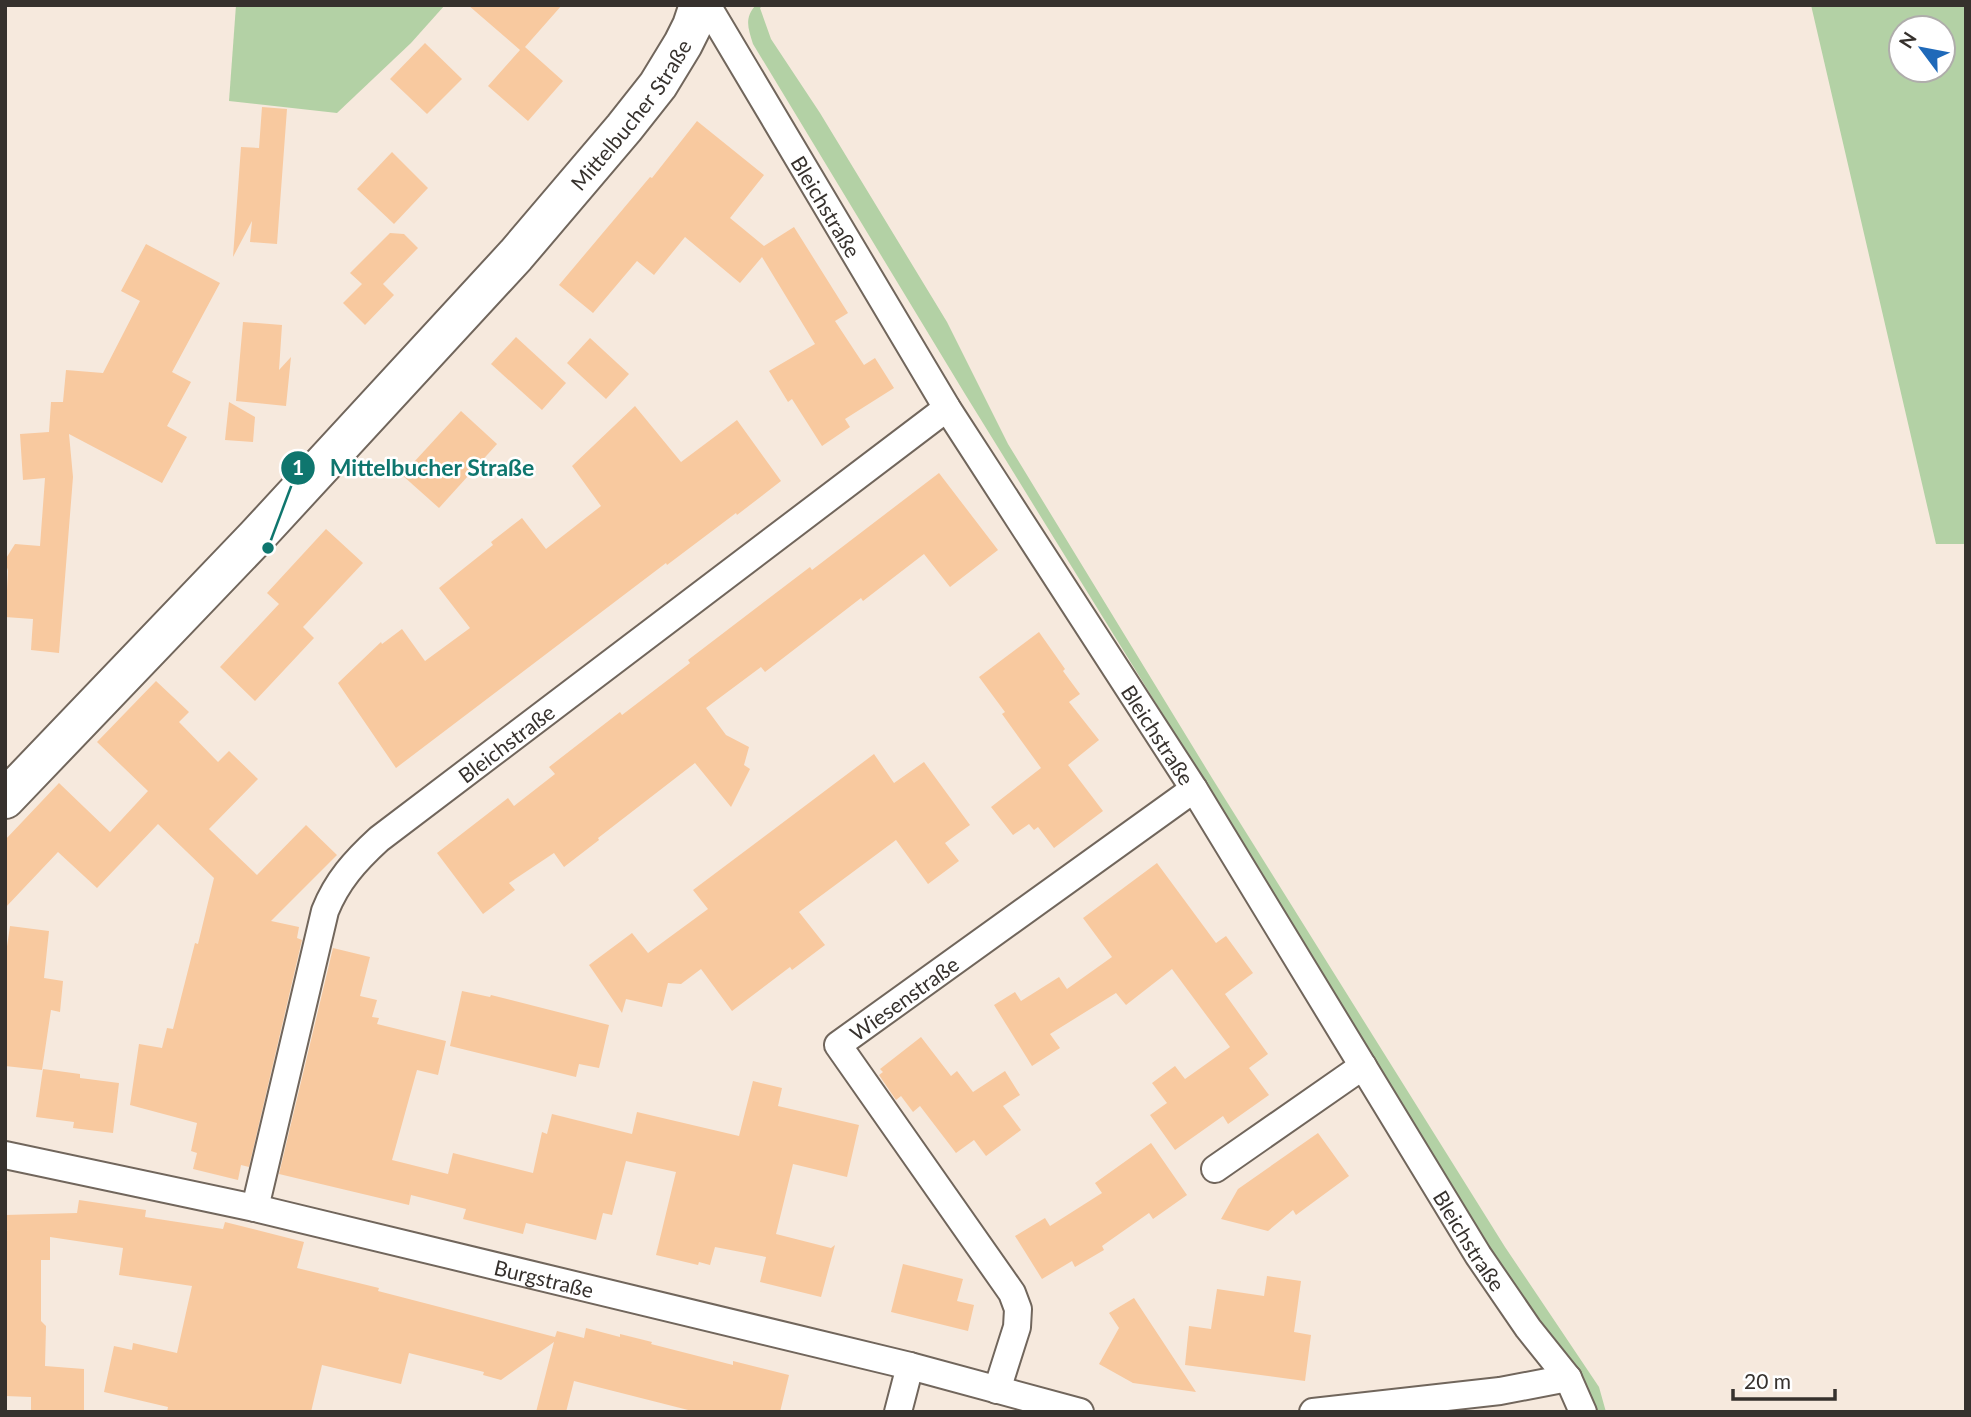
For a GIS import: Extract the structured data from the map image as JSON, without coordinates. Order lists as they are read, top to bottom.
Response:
{
  "streets": {
    "main road": ["Mittelbucher Straße"],
    "street": ["Bleichstraße", "Wiesenstraße", "Burgstraße"]
  },
  "crossings": [
    ["Bleichstraße", "Wiesenstraße"],
    ["Bleichstraße", "Burgstraße"],
    ["Wiesenstraße", "Burgstraße"]
  ],
  "places": ["Mittelbucher Straße"],
  "scale_bar": "20 m",
  "north": "top left"
}
